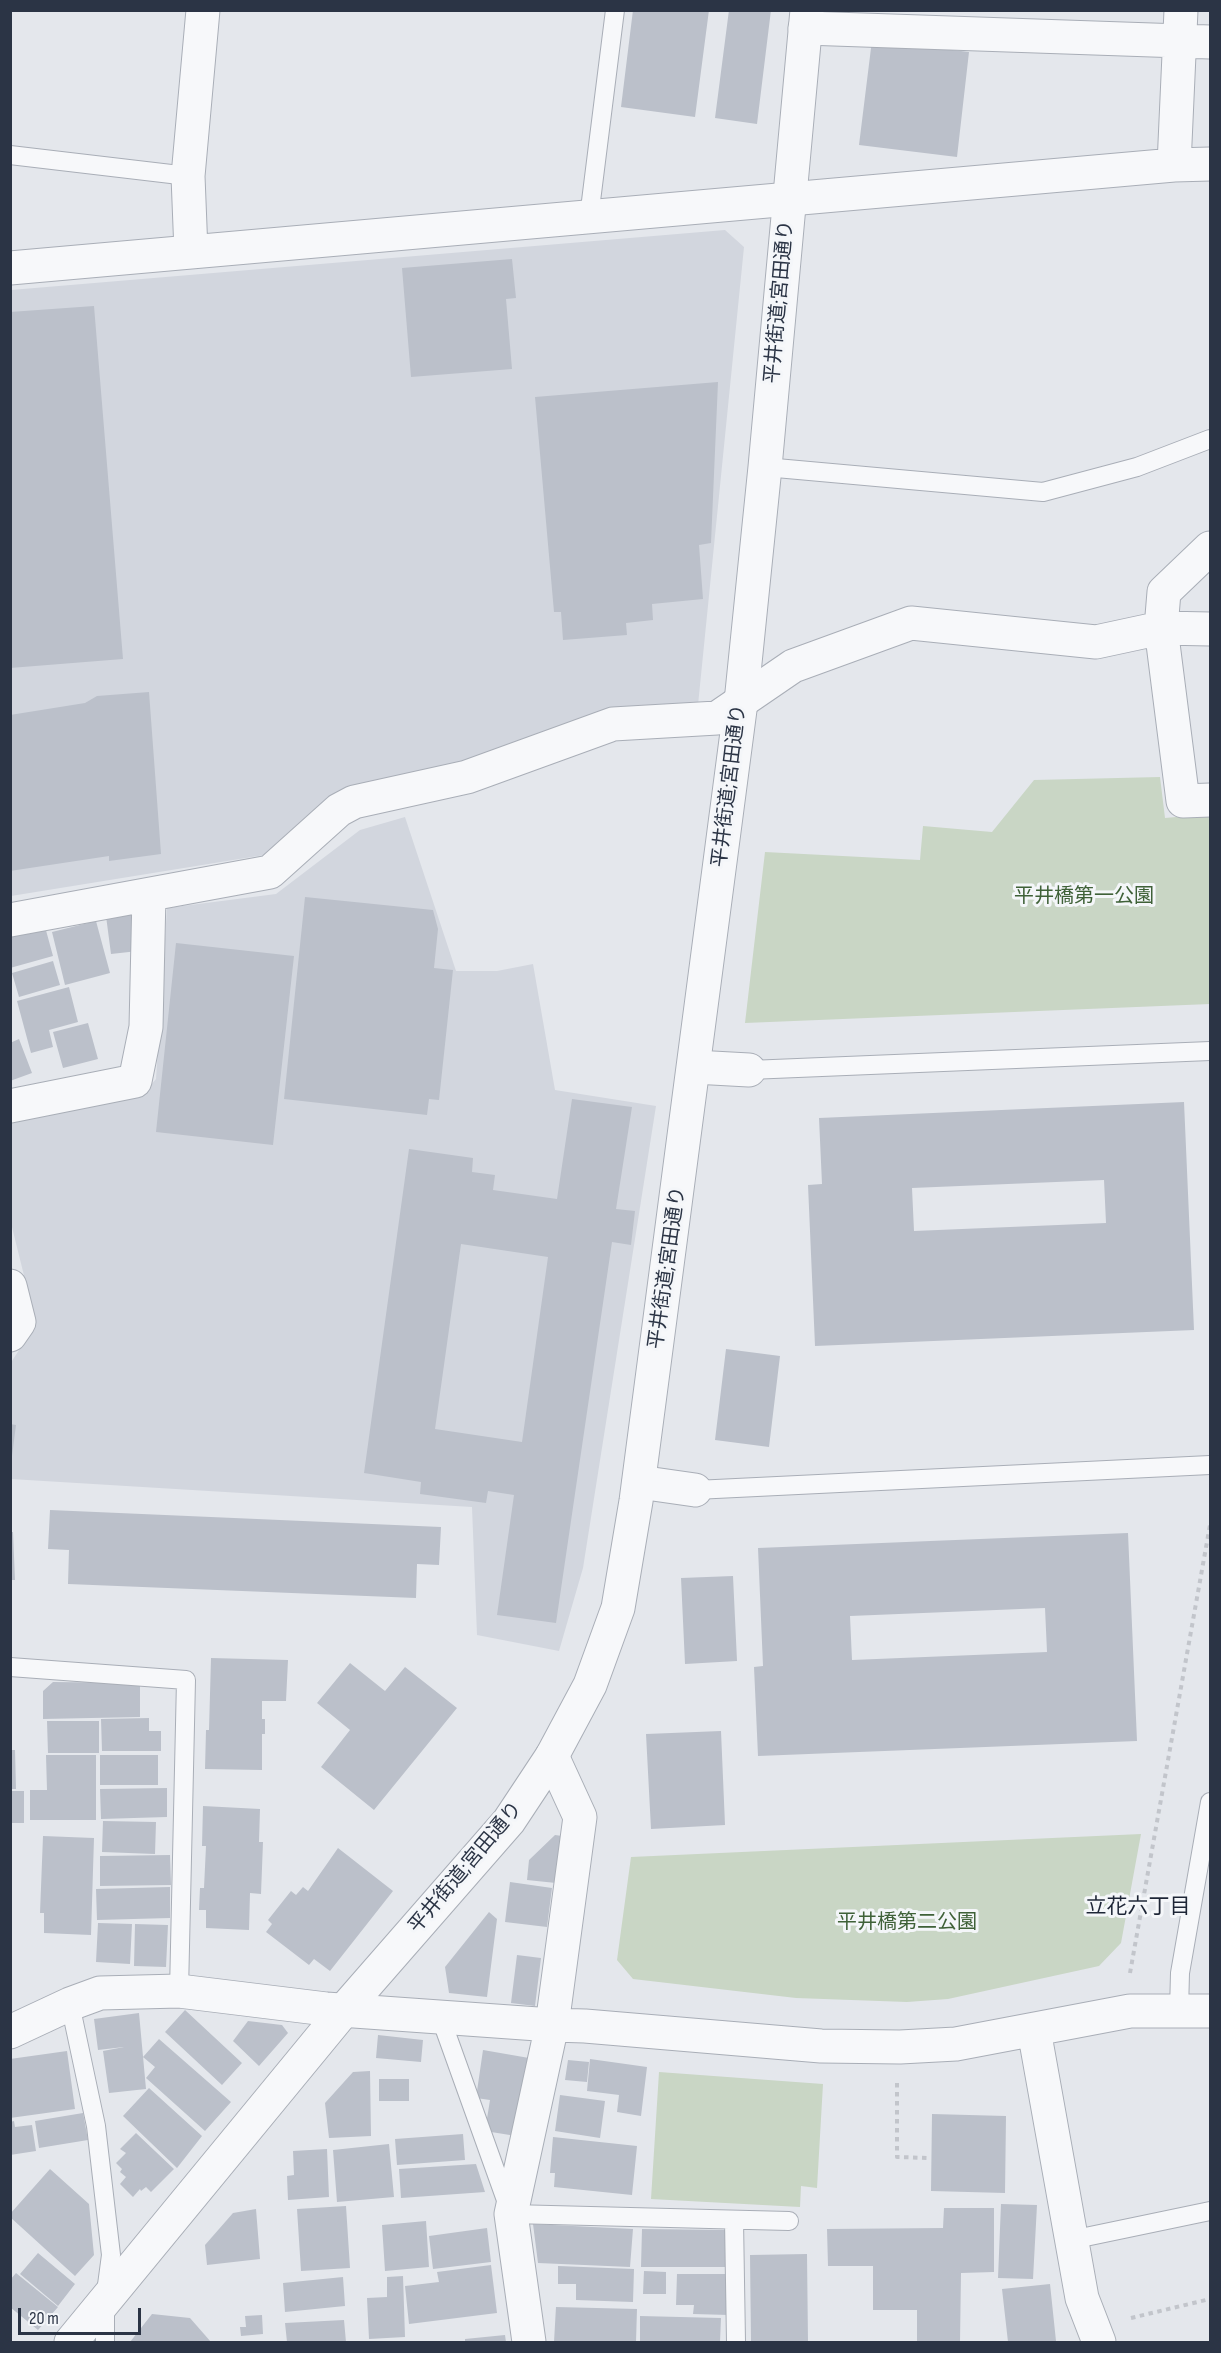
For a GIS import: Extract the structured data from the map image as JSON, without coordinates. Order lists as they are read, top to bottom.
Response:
{
  "streets": {
    "street": ["平井街道;宮田通り"]
  },
  "districts": ["立花六丁目"],
  "parks": ["平井橋第一公園", "平井橋第二公園"],
  "scale_bar": "20 m"
}
